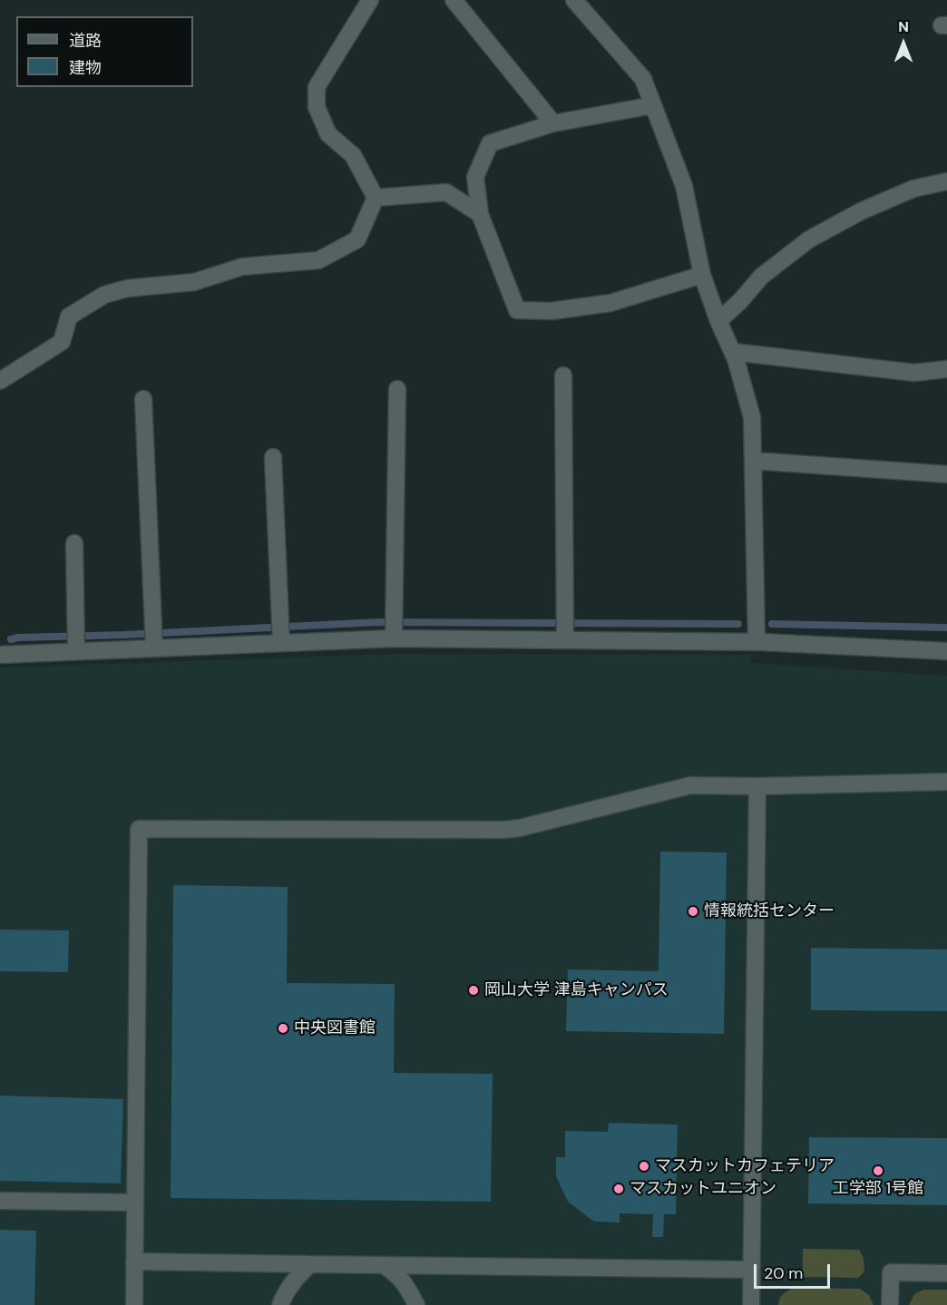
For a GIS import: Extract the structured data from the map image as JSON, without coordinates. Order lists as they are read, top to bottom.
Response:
{
  "places": [
    "情報統括センター",
    "岡山大学 津島キャンパス",
    "中央図書館",
    "マスカットカフェテリア",
    "工学部 1号館",
    "マスカットユニオン"
  ],
  "legend": ["道路", "建物"],
  "scale_bar": "20 m",
  "north": "top"
}
